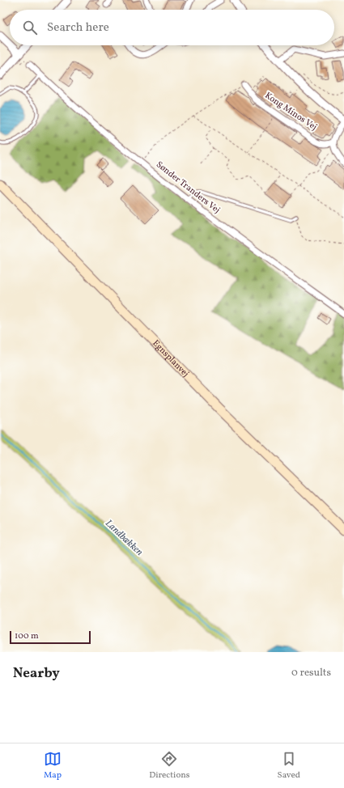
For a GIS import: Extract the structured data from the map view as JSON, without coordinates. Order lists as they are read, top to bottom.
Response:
{
  "streets": {
    "main road": ["Egnsplanvej"],
    "street": ["Kong Minos Vej", "Sønder Tranders Vej"]
  },
  "water": ["Landbækken"],
  "scale_bar": "100 m",
  "page": {
    "search": "Search here",
    "scale": "100 m",
    "heading": ["Nearby", "0 results"],
    "nav": ["Map", "Directions", "Saved"]
  }
}
